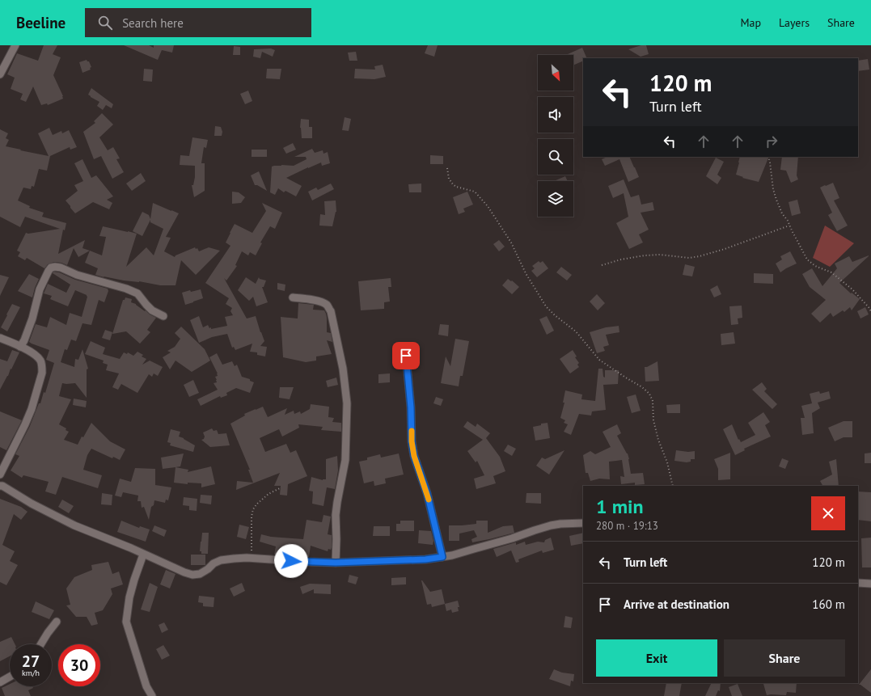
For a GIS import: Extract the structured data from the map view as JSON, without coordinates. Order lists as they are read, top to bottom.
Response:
{
  "north": "bottom right",
  "page": {
    "header": "Beeline",
    "search": "Search here",
    "nav": ["Map", "Layers", "Share"],
    "turn": ["120 m", "Turn left"],
    "heading": ["1 min", "280 m · 19:13"],
    "list": [
      {
        "name": "Turn left",
        "value": "120 m"
      },
      {
        "name": "Arrive at destination",
        "value": "160 m"
      }
    ],
    "buttons": ["Exit", "Share"],
    "speed": "27 km/h",
    "limit": "30"
  }
}
